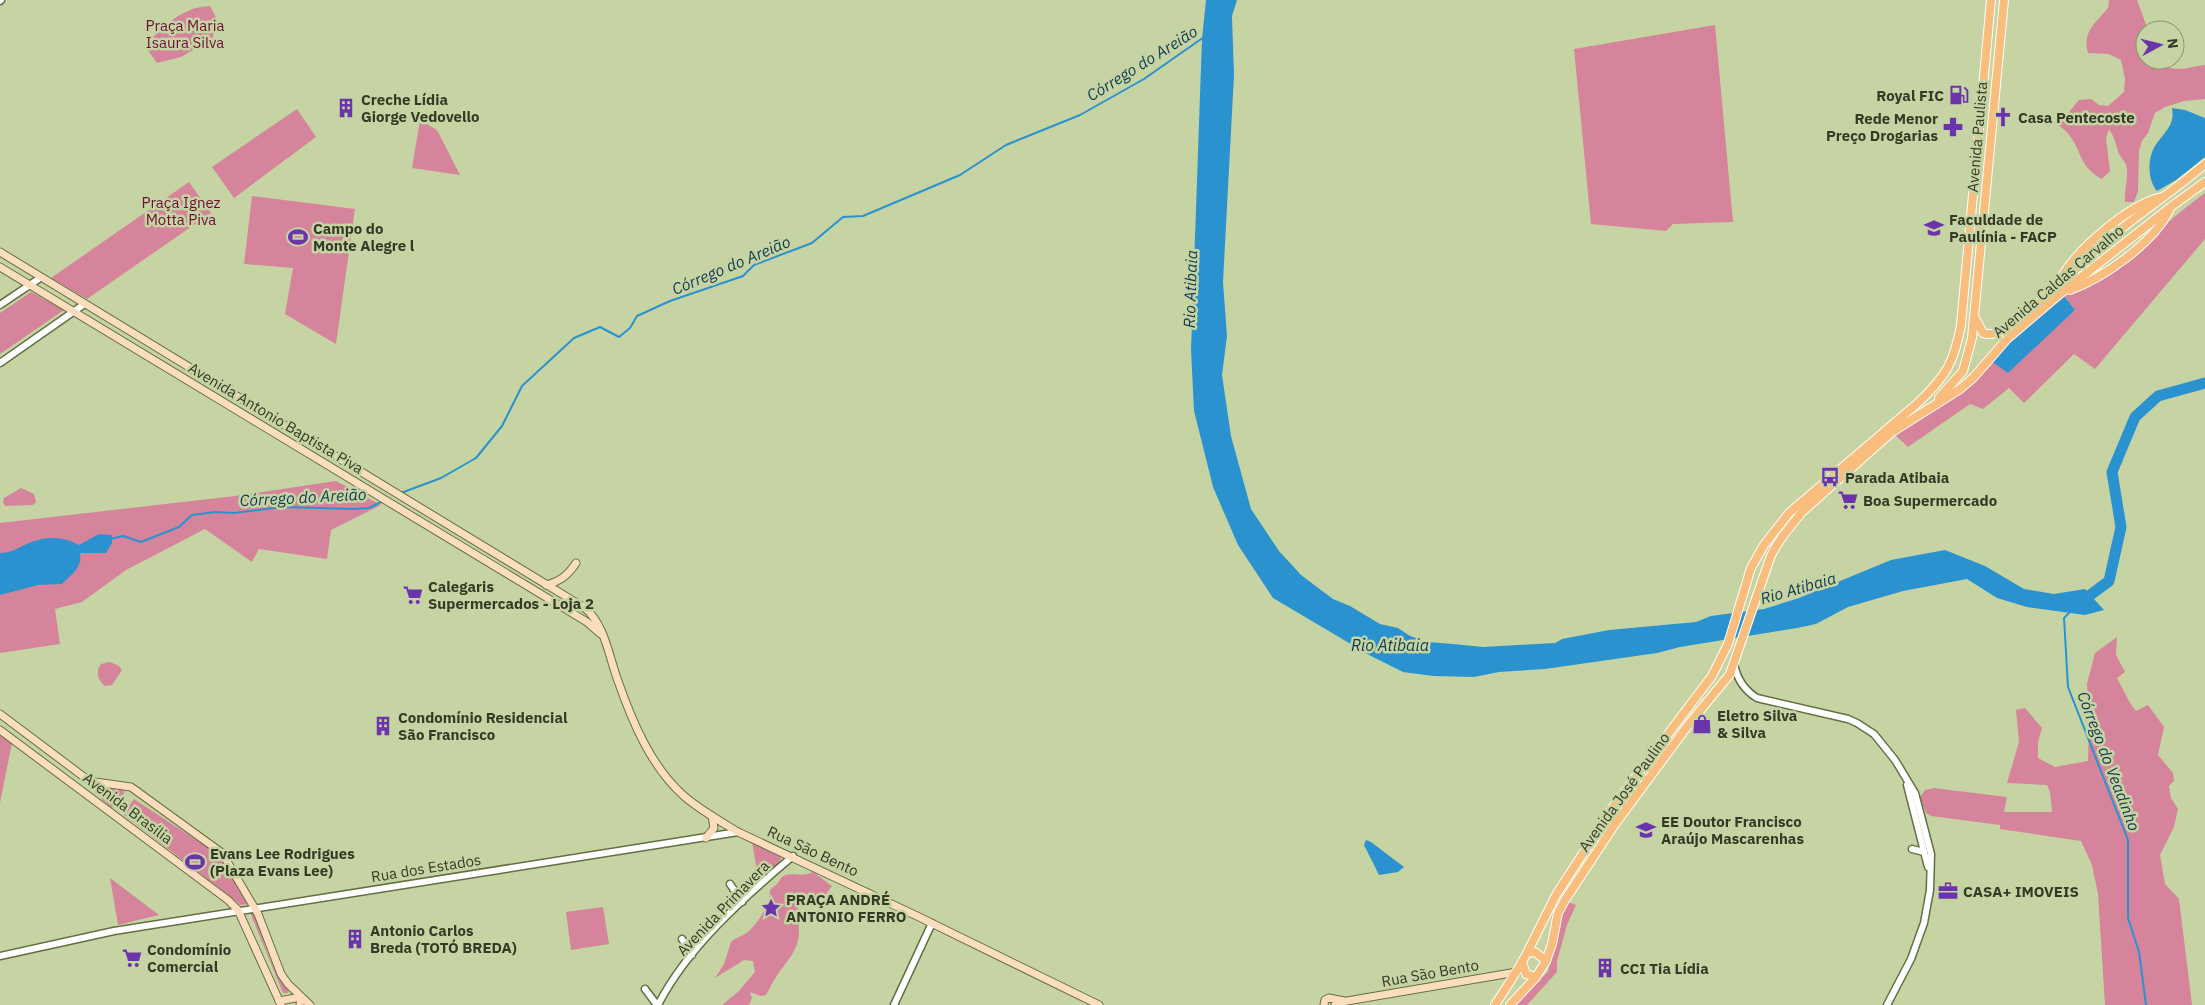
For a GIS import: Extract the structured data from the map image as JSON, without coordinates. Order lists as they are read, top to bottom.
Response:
{
  "streets": {
    "main road": [
      "Avenida Paulista",
      "Avenida Caldas Carvalho",
      "Avenida Antonio Baptista Piva",
      "Avenida José Paulino",
      "Avenida Brasília",
      "Rua São Bento"
    ],
    "street": ["Rua dos Estados", "Avenida Primavera"]
  },
  "crossings": [
    ["Avenida Paulista", "Avenida Caldas Carvalho"],
    ["Avenida Paulista", "Avenida José Paulino"],
    ["Avenida Caldas Carvalho", "Avenida José Paulino"],
    ["Avenida Antonio Baptista Piva", "Rua São Bento"],
    ["Avenida Brasília", "Rua dos Estados"],
    ["Rua São Bento", "Rua dos Estados"],
    ["Rua São Bento", "Avenida Primavera"]
  ],
  "water": ["Córrego do Areião", "Rio Atibaia", "Córrego do Veadinho"],
  "parks": ["Praça Maria Isaura Silva", "Praça Ignez Motta Piva"],
  "places": {
    "fuel station": ["Royal FIC"],
    "building": [
      "Creche Lídia Giorge Vedovello",
      "Condomínio Residencial São Francisco",
      "Antonio Carlos Breda (TOTÓ BREDA)",
      "CCI Tia Lídia"
    ],
    "church": ["Casa Pentecoste"],
    "pharmacy": ["Rede Menor Preço Drogarias"],
    "school or university": ["Faculdade de Paulínia - FACP", "EE Doutor Francisco Araújo Mascarenhas"],
    "sports": ["Campo do Monte Alegre l", "Evans Lee Rodrigues (Plaza Evans Lee)"],
    "bus stop": ["Parada Atibaia"],
    "supermarket": ["Boa Supermercado", "Calegaris Supermercados - Loja 2", "Condomínio Comercial"],
    "shop": ["Eletro Silva & Silva"],
    "office": ["CASA+ IMOVEIS"],
    "place": ["PRAÇA ANDRÉ ANTONIO FERRO"]
  },
  "north": "right"
}
